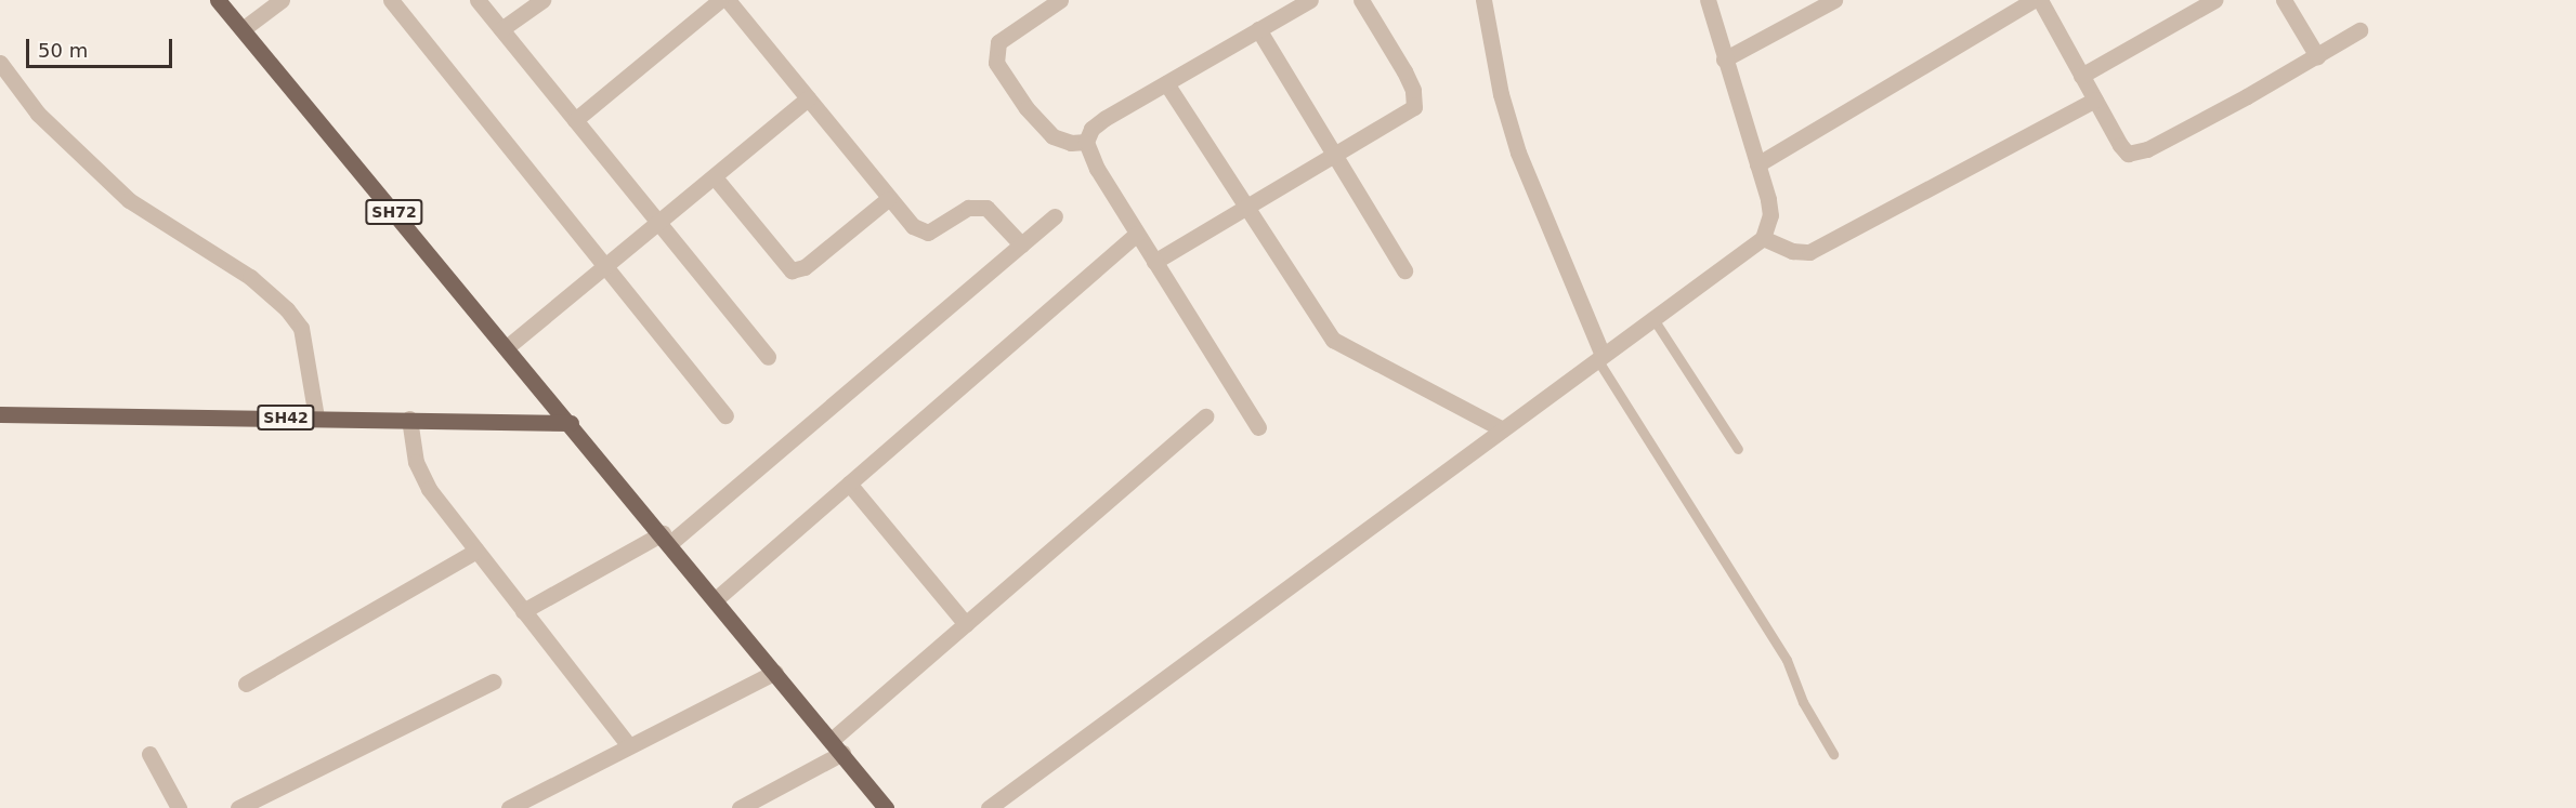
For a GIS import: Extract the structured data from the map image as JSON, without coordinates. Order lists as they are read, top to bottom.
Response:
{
  "streets": {
    "main road": ["SH72", "SH42"]
  },
  "crossings": [
    ["SH72", "SH42"]
  ],
  "scale_bar": "50 m"
}
